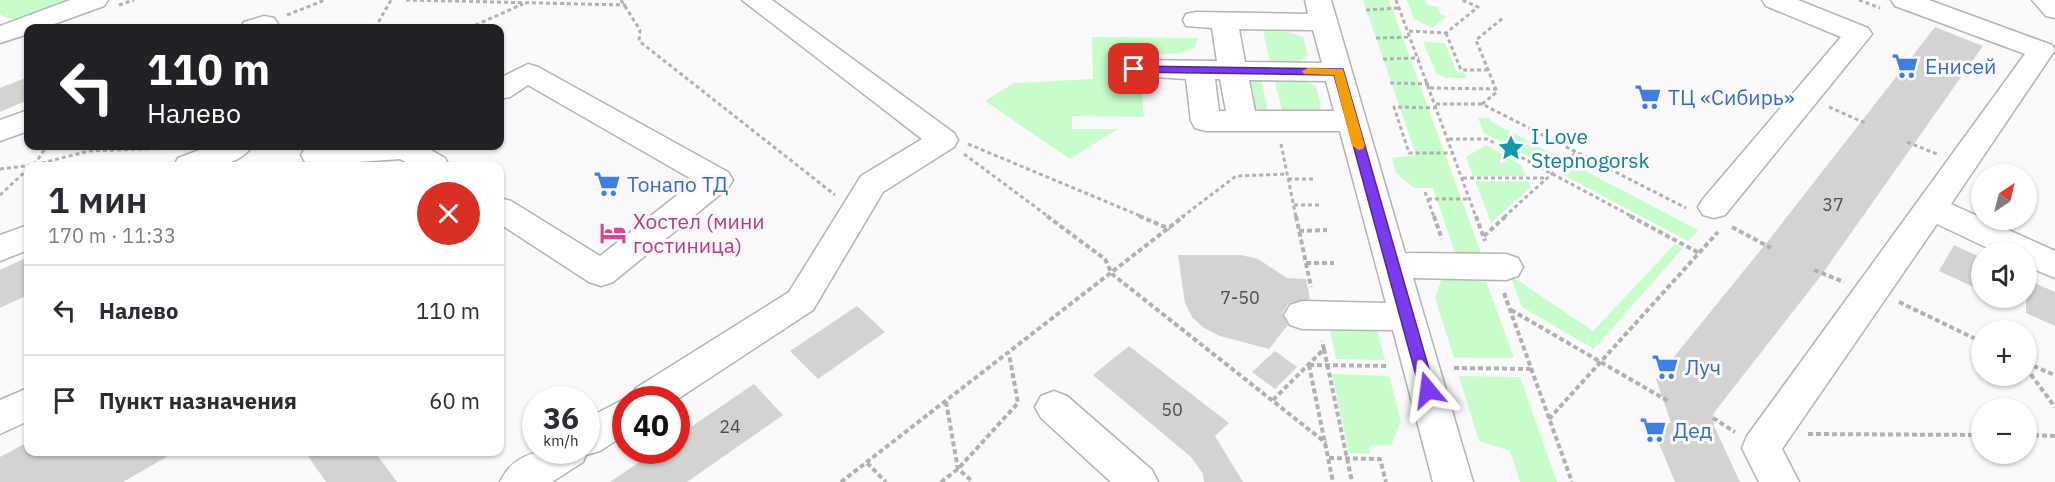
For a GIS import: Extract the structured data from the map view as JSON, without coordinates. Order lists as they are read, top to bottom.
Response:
{
  "places": {
    "supermarket": [
      "Енисей",
      "ТЦ «Сибирь»",
      "Тонапо ТД",
      "Луч",
      "Дед"
    ],
    "place": ["I Love Stepnogorsk"],
    "hotel": ["Хостел (мини гостиница)"]
  },
  "house_numbers": [
    "37",
    "7-50",
    "50",
    "24"
  ],
  "north": "top right",
  "page": {
    "turn": ["110 m", "Налево"],
    "heading": ["1 мин", "170 m · 11:33"],
    "map_buttons": ["+", "−"],
    "list": [
      {
        "name": "Налево",
        "value": "110 m"
      },
      {
        "name": "Пункт назначения",
        "value": "60 m"
      }
    ],
    "speed": "36 km/h",
    "limit": "40"
  }
}
